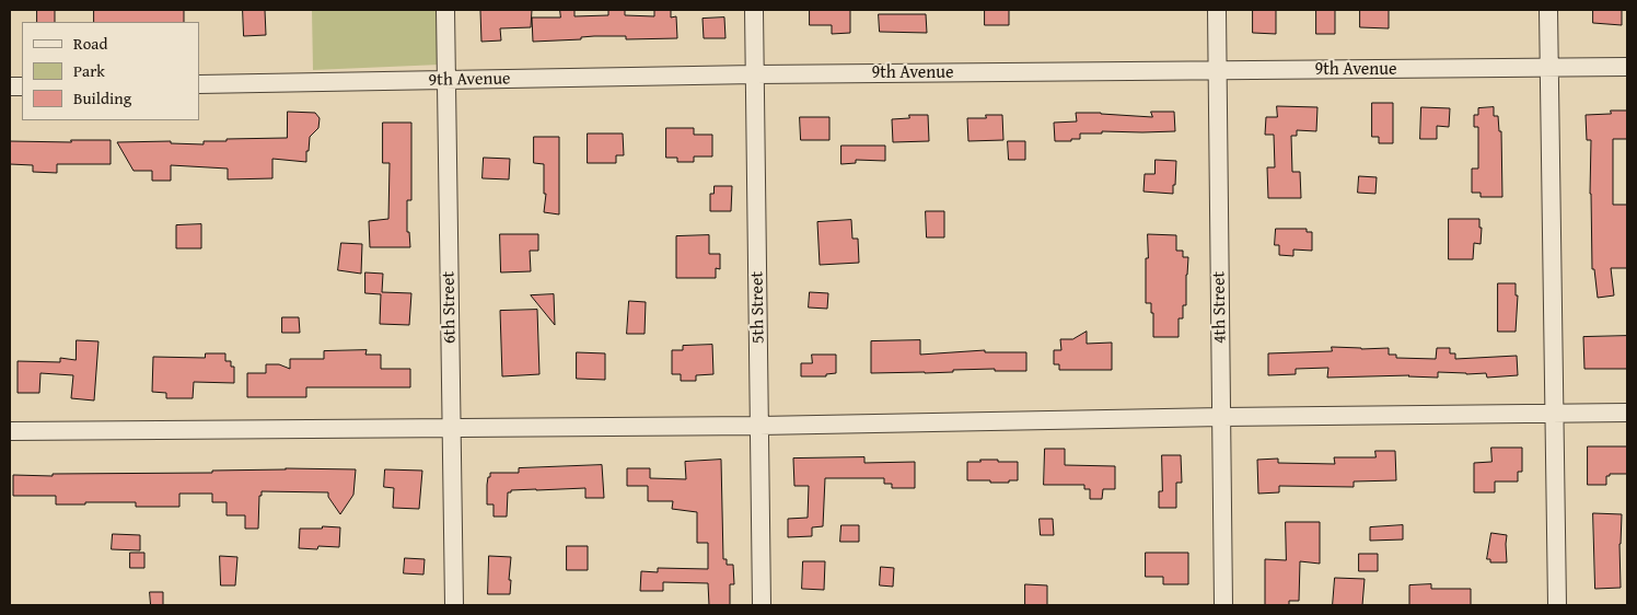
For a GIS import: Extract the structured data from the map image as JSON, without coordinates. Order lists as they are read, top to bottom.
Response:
{
  "streets": {
    "street": [
      "9th Avenue",
      "6th Street",
      "5th Street",
      "4th Street"
    ]
  },
  "crossings": [
    ["9th Avenue", "6th Street"],
    ["9th Avenue", "5th Street"],
    ["9th Avenue", "4th Street"]
  ],
  "legend": ["Road", "Park", "Building"]
}
